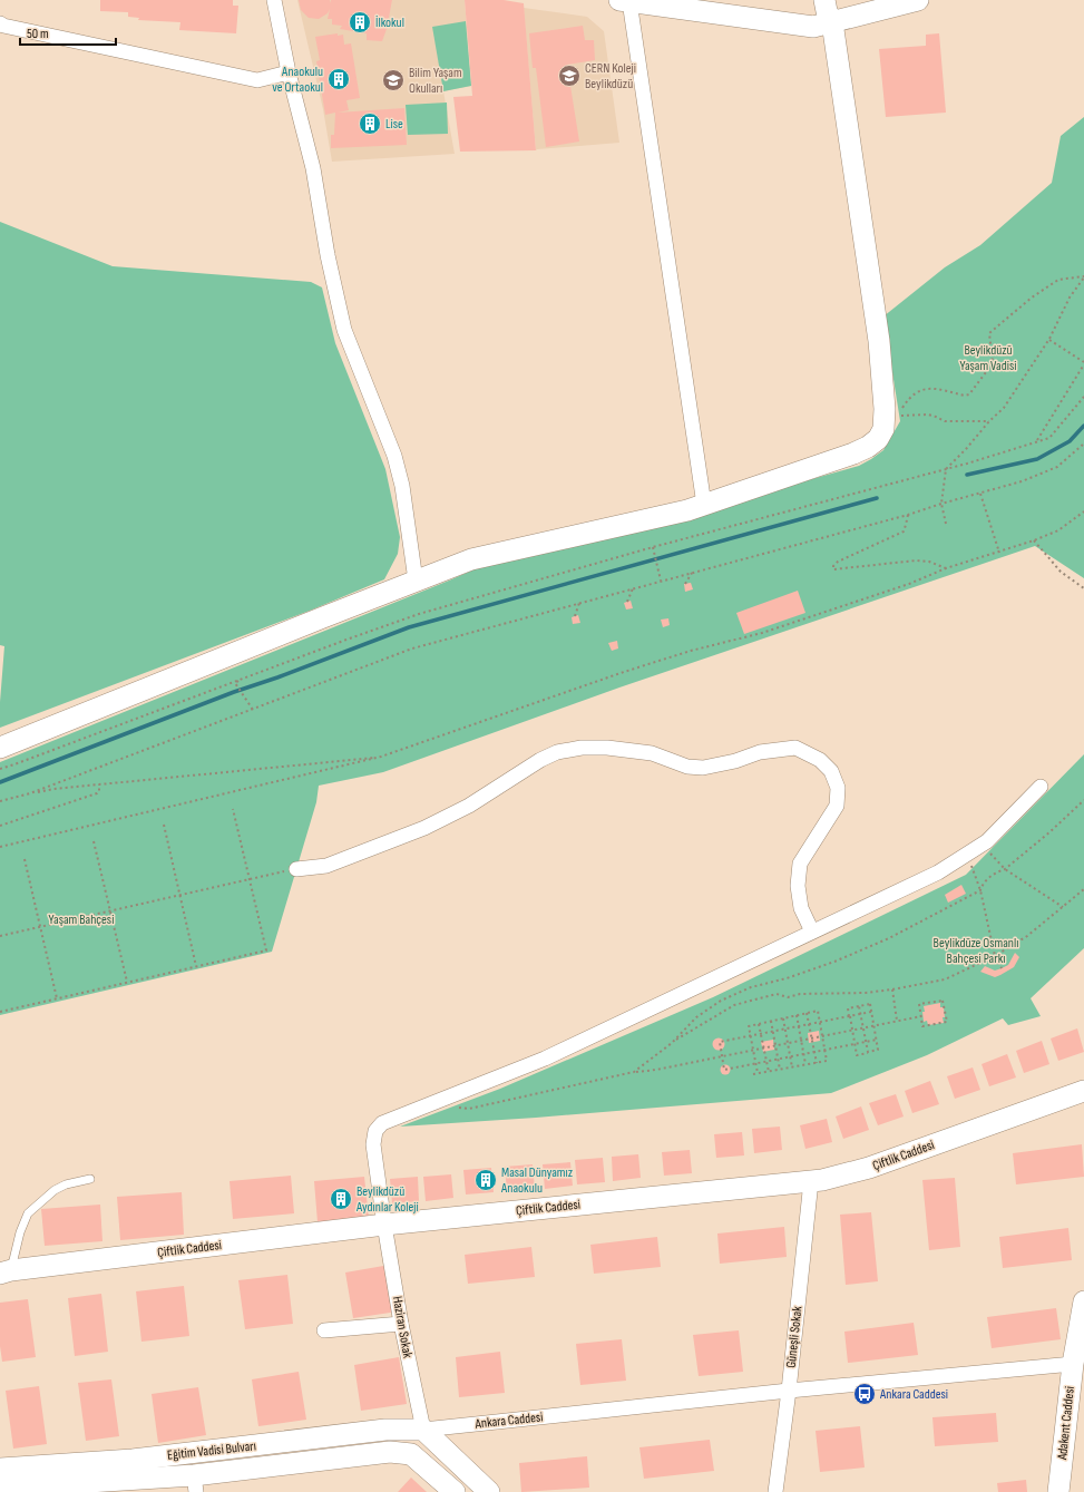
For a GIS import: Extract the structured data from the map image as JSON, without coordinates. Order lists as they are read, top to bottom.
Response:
{
  "streets": {
    "street": [
      "Çiftlik Caddesi",
      "Haziran Sokak",
      "Güneşli Sokak",
      "Ankara Caddesi",
      "Adakent Caddesi",
      "Eğitim Vadisi Bulvarı"
    ]
  },
  "crossings": [
    ["Çiftlik Caddesi", "Haziran Sokak"],
    ["Çiftlik Caddesi", "Güneşli Sokak"],
    ["Haziran Sokak", "Ankara Caddesi"],
    ["Haziran Sokak", "Eğitim Vadisi Bulvarı"],
    ["Güneşli Sokak", "Ankara Caddesi"],
    ["Ankara Caddesi", "Adakent Caddesi"],
    ["Ankara Caddesi", "Eğitim Vadisi Bulvarı"]
  ],
  "parks": ["Beylikdüzü Yaşam Vadisi", "Yaşam Bahçesi", "Beylikdüze Osmanlı Bahçesi Parkı"],
  "places": {
    "building": [
      "İlkokul",
      "Anaokulu ve Ortaokul",
      "Lise",
      "Masal Dünyamız Anaokulu",
      "Beylikdüzü Aydınlar Koleji"
    ],
    "school or university": ["CERN Koleji Beylikdüzü", "Bilim Yaşam Okulları"],
    "bus stop": ["Ankara Caddesi"]
  },
  "scale_bar": "50 m"
}
